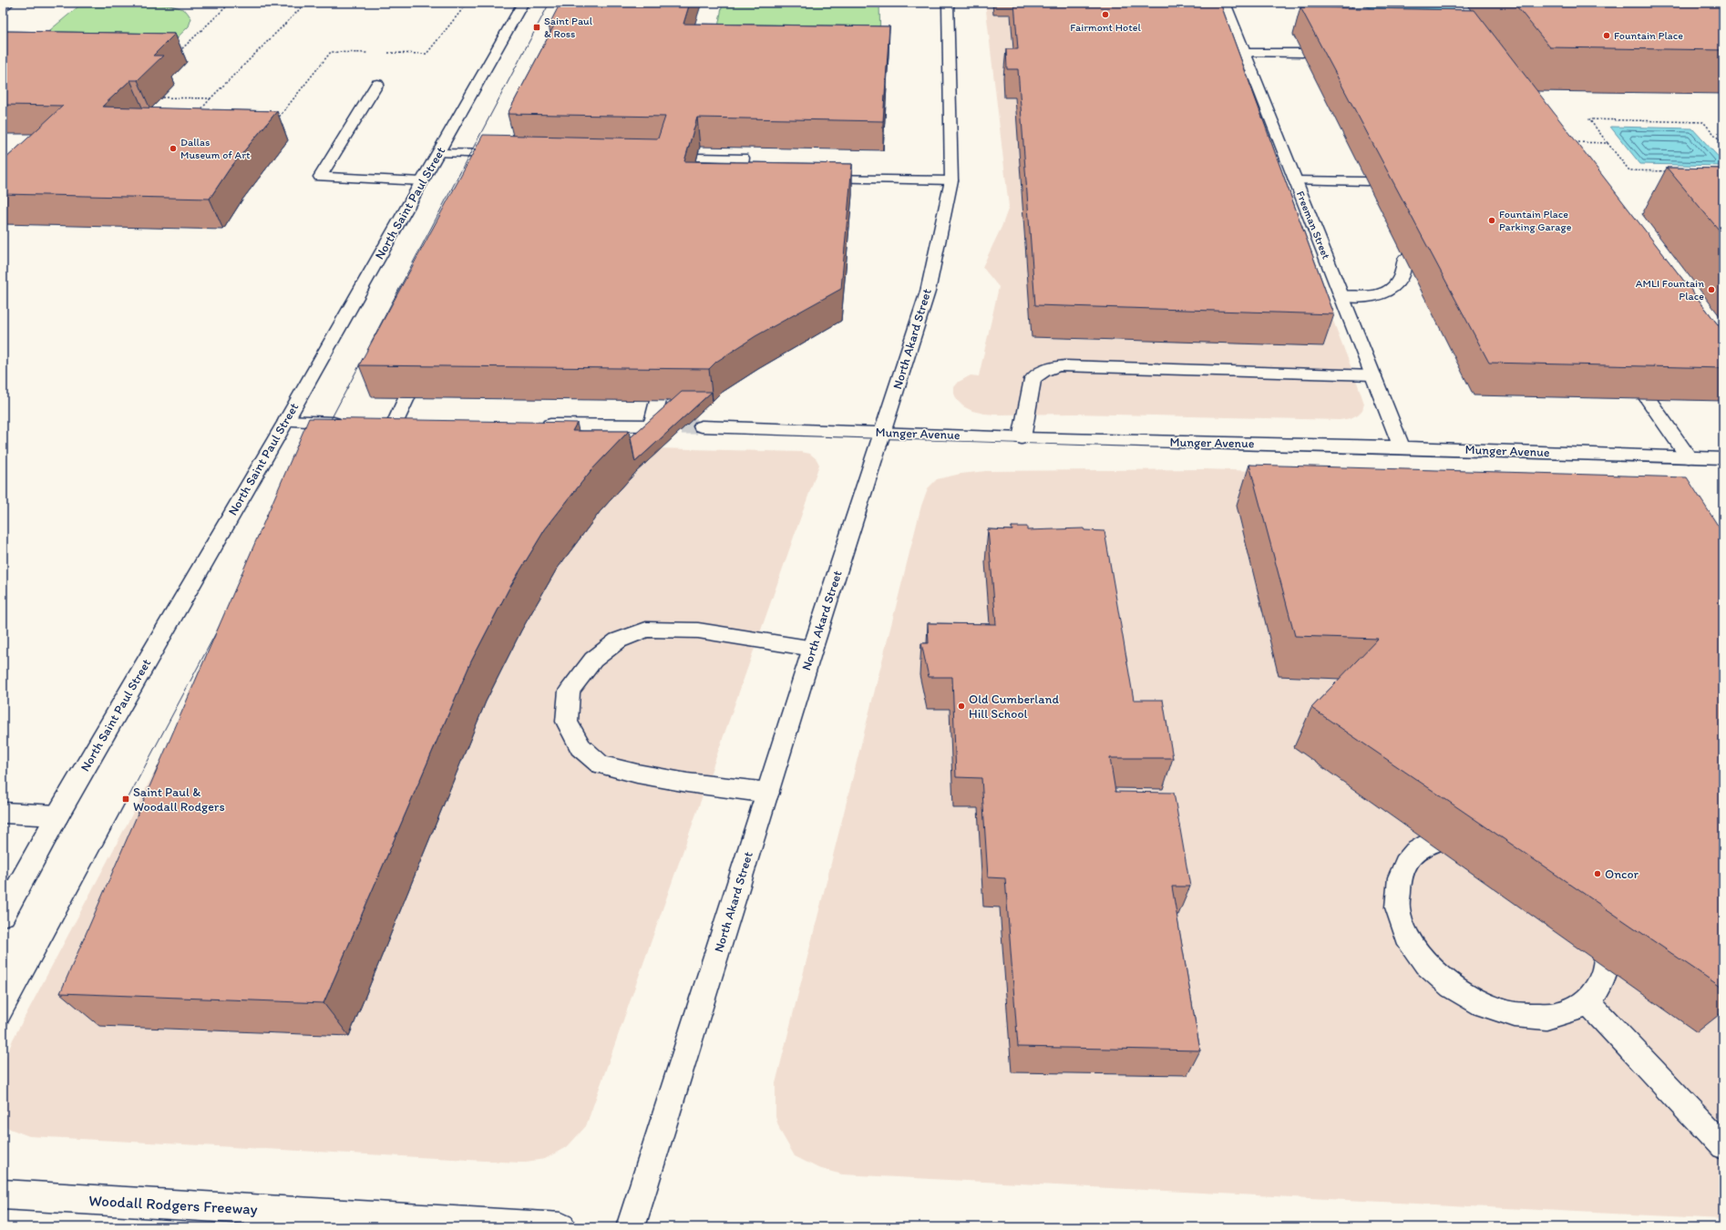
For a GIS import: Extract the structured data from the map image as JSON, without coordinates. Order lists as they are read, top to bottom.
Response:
{
  "streets": {
    "street": [
      "North Saint Paul Street",
      "Freeman Street",
      "North Akard Street",
      "Munger Avenue",
      "Woodall Rodgers Freeway"
    ]
  },
  "crossings": [
    ["Freeman Street", "Munger Avenue"],
    ["North Akard Street", "Munger Avenue"]
  ],
  "places": {
    "other": [
      "Fairmont Hotel",
      "Fountain Place",
      "Dallas Museum of Art",
      "Fountain Place Parking Garage",
      "AMLI Fountain Place",
      "Old Cumberland Hill School",
      "Oncor"
    ],
    "transit": ["Saint Paul & Ross", "Saint Paul & Woodall Rodgers"]
  }
}
